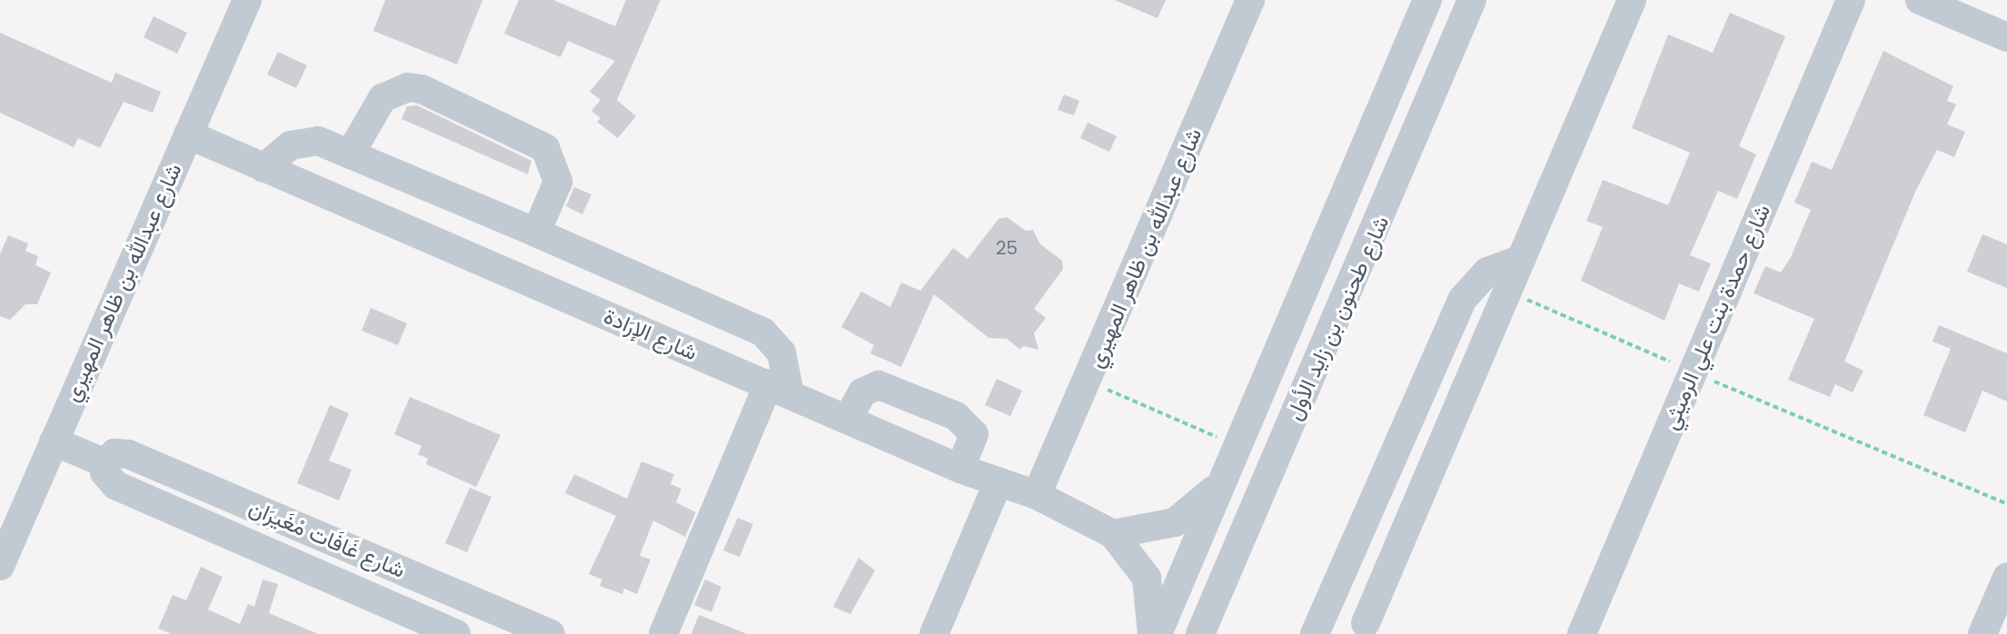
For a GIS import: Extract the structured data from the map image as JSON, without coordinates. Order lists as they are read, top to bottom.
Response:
{
  "streets": {
    "street": [
      "شارع عبدالله بن ظاهر المهيري",
      "شارع حمدة بنت علي الرميثي",
      "شارع طحنون بن زايد الأول",
      "شارع الإرَادة",
      "شارع غَافَات مْغَيرَان"
    ]
  },
  "crossings": [
    ["شارع عبدالله بن ظاهر المهيري", "شارع الإرَادة"],
    ["شارع طحنون بن زايد الأول", "شارع الإرَادة"]
  ],
  "house_numbers": ["25"]
}
